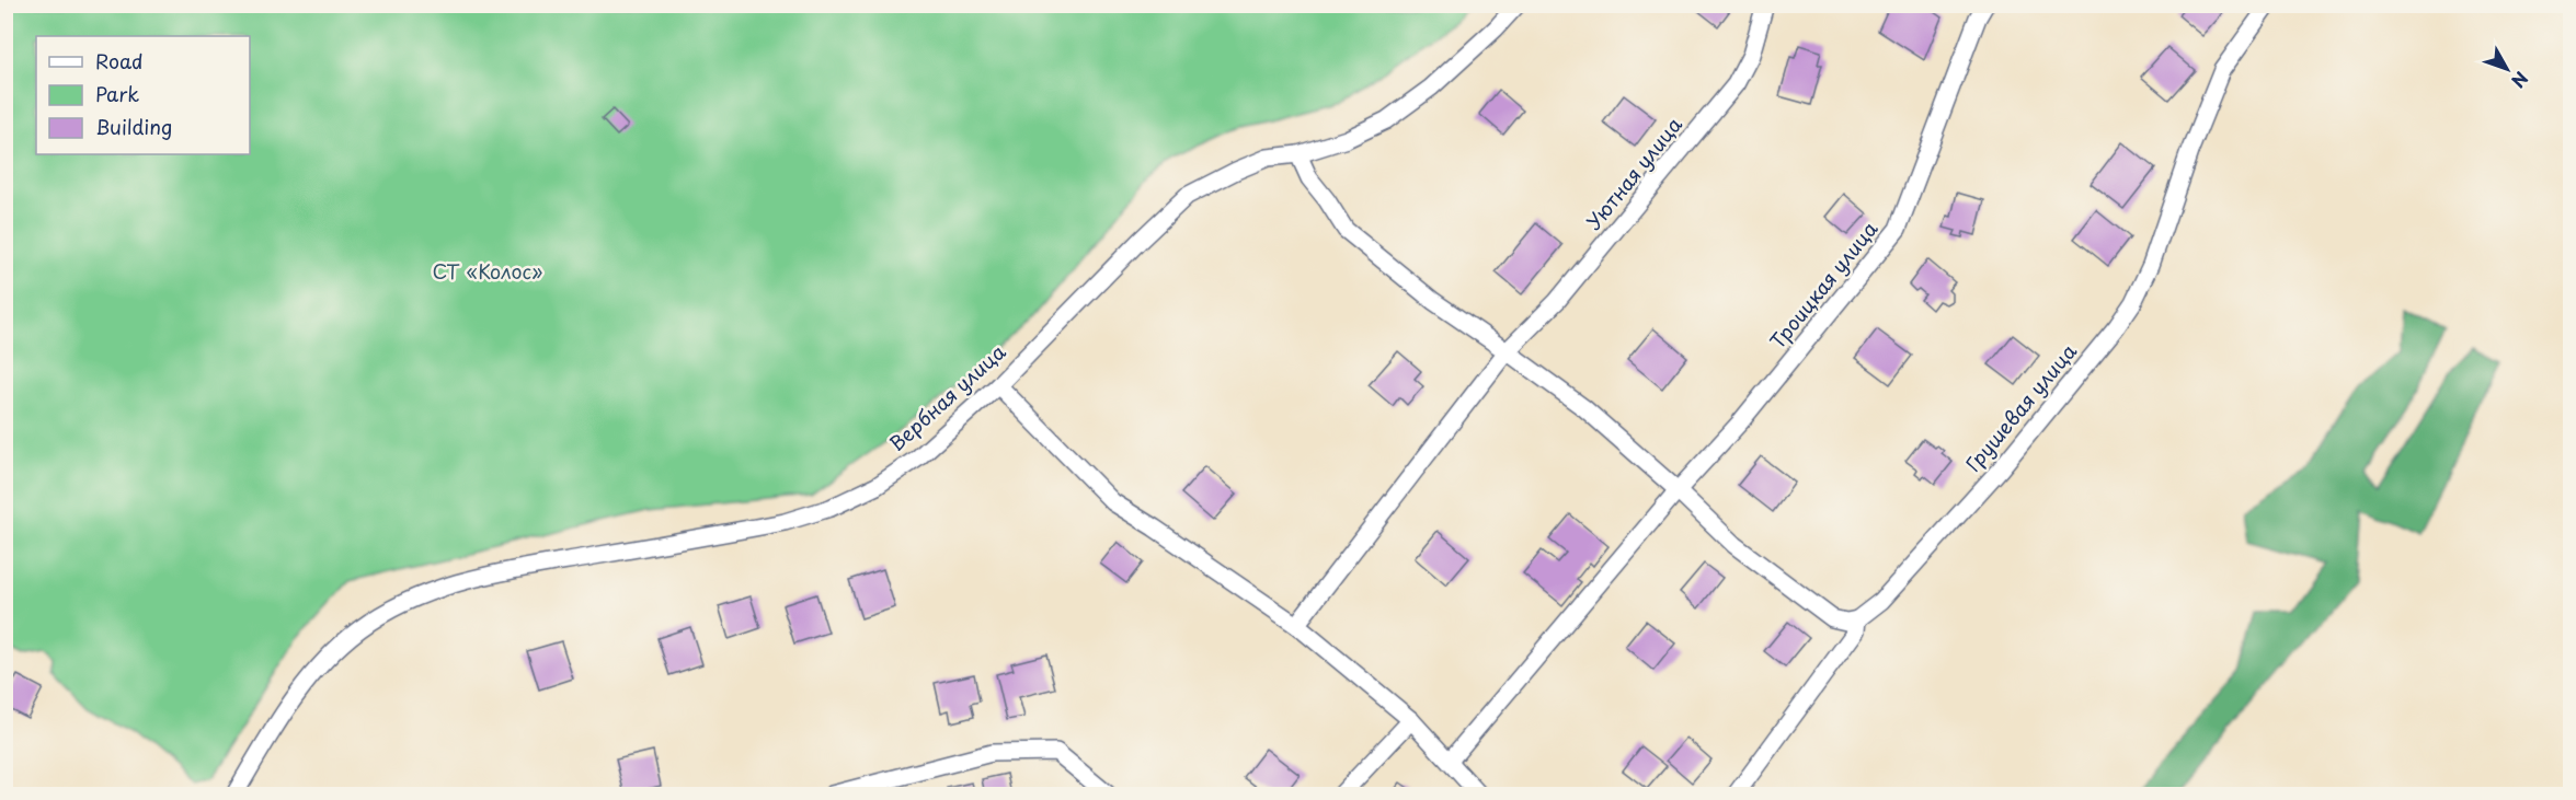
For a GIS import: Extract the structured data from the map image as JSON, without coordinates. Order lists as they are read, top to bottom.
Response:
{
  "streets": {
    "street": [
      "Уютная улица",
      "Троицкая улица",
      "Вербная улица",
      "Грушевая улица"
    ]
  },
  "parks": ["СТ «Колос»"],
  "legend": ["Road", "Park", "Building"],
  "north": "bottom right"
}
